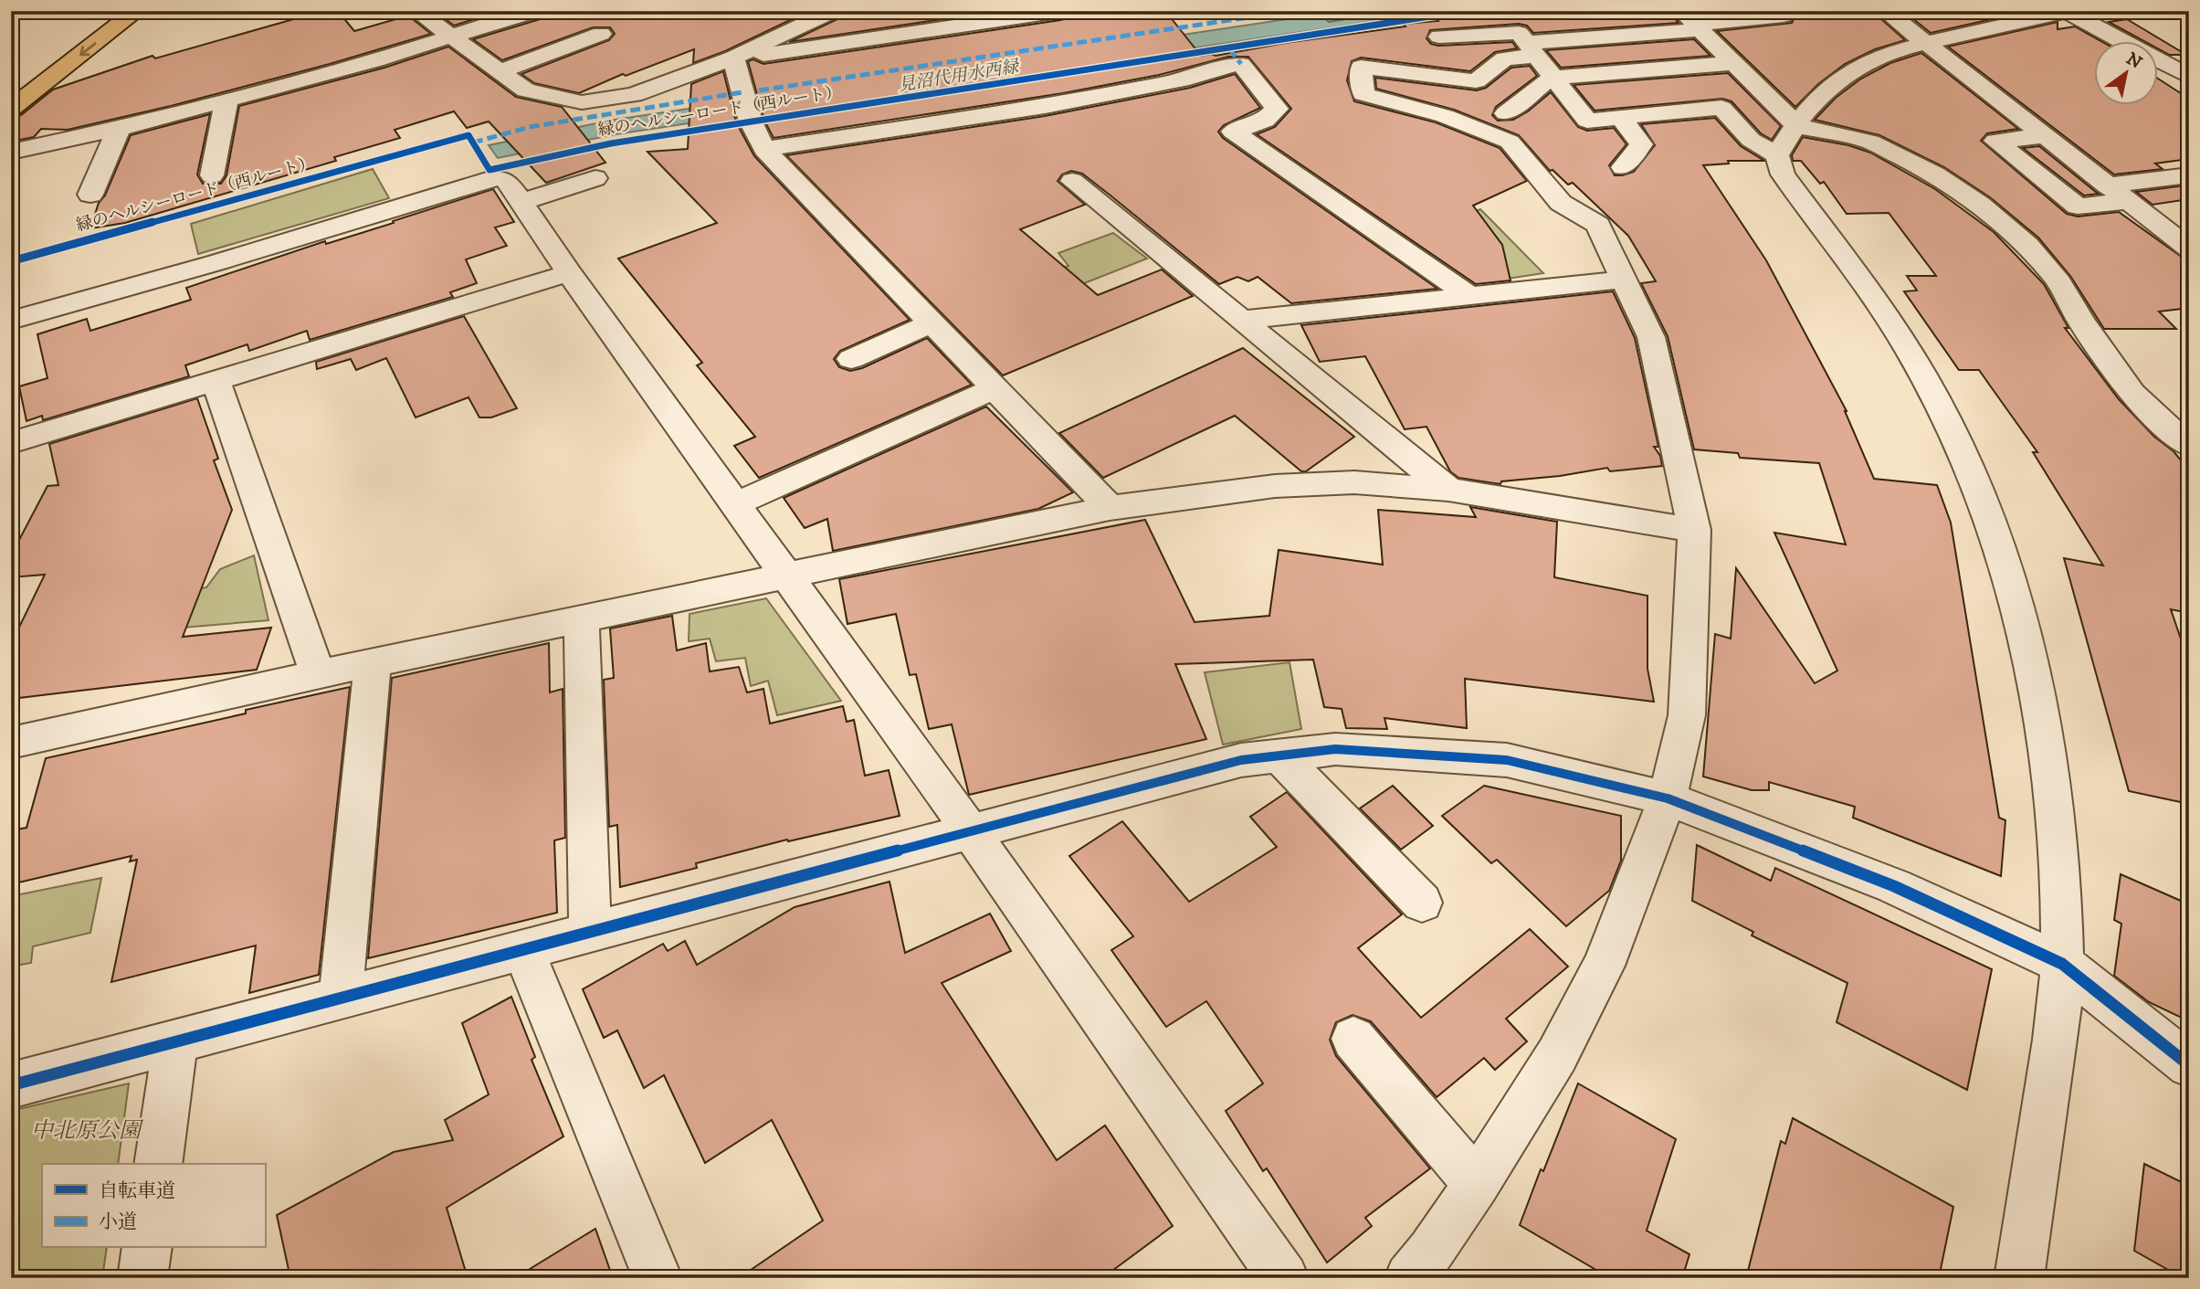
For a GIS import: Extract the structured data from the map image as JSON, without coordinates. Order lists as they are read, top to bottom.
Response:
{
  "streets": {
    "cycle path": ["緑のヘルシーロード（西ルート）"]
  },
  "water": ["見沼代用水西緑"],
  "parks": ["中北原公園"],
  "legend": ["自転車道", "小道"],
  "north": "top right"
}
